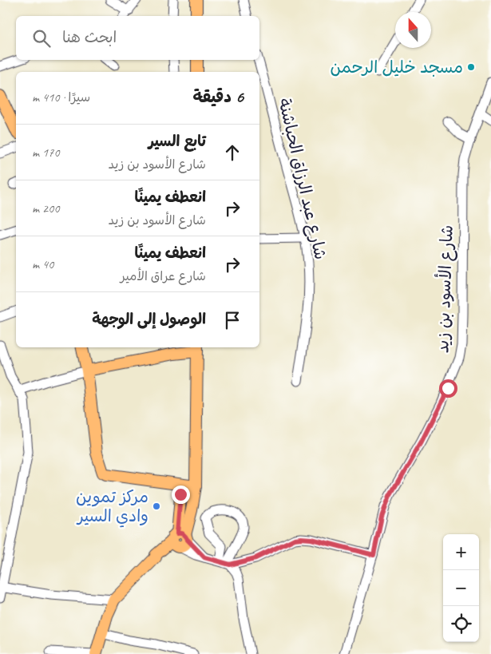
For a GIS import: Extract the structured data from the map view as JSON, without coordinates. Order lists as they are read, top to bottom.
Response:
{
  "streets": {
    "street": ["شارع عبد الرزاق الحباشنة", "شارع الأسود بن زيد"]
  },
  "places": ["مسجد خليل الرحمن", "مركز تموين وادي السير"],
  "north": "top",
  "page": {
    "search": "ابحث هنا",
    "heading": ["6 دقيقة", "سيرًا · 410 m"],
    "list": [
      ["تابع السير", "شارع الأسود بن زيد", "170 m"],
      ["انعطف يمينًا", "شارع الأسود بن زيد", "200 m"],
      ["انعطف يمينًا", "شارع عراق الأمير", "40 m"],
      "الوصول إلى الوجهة"
    ],
    "map_buttons": ["+", "−"]
  }
}
